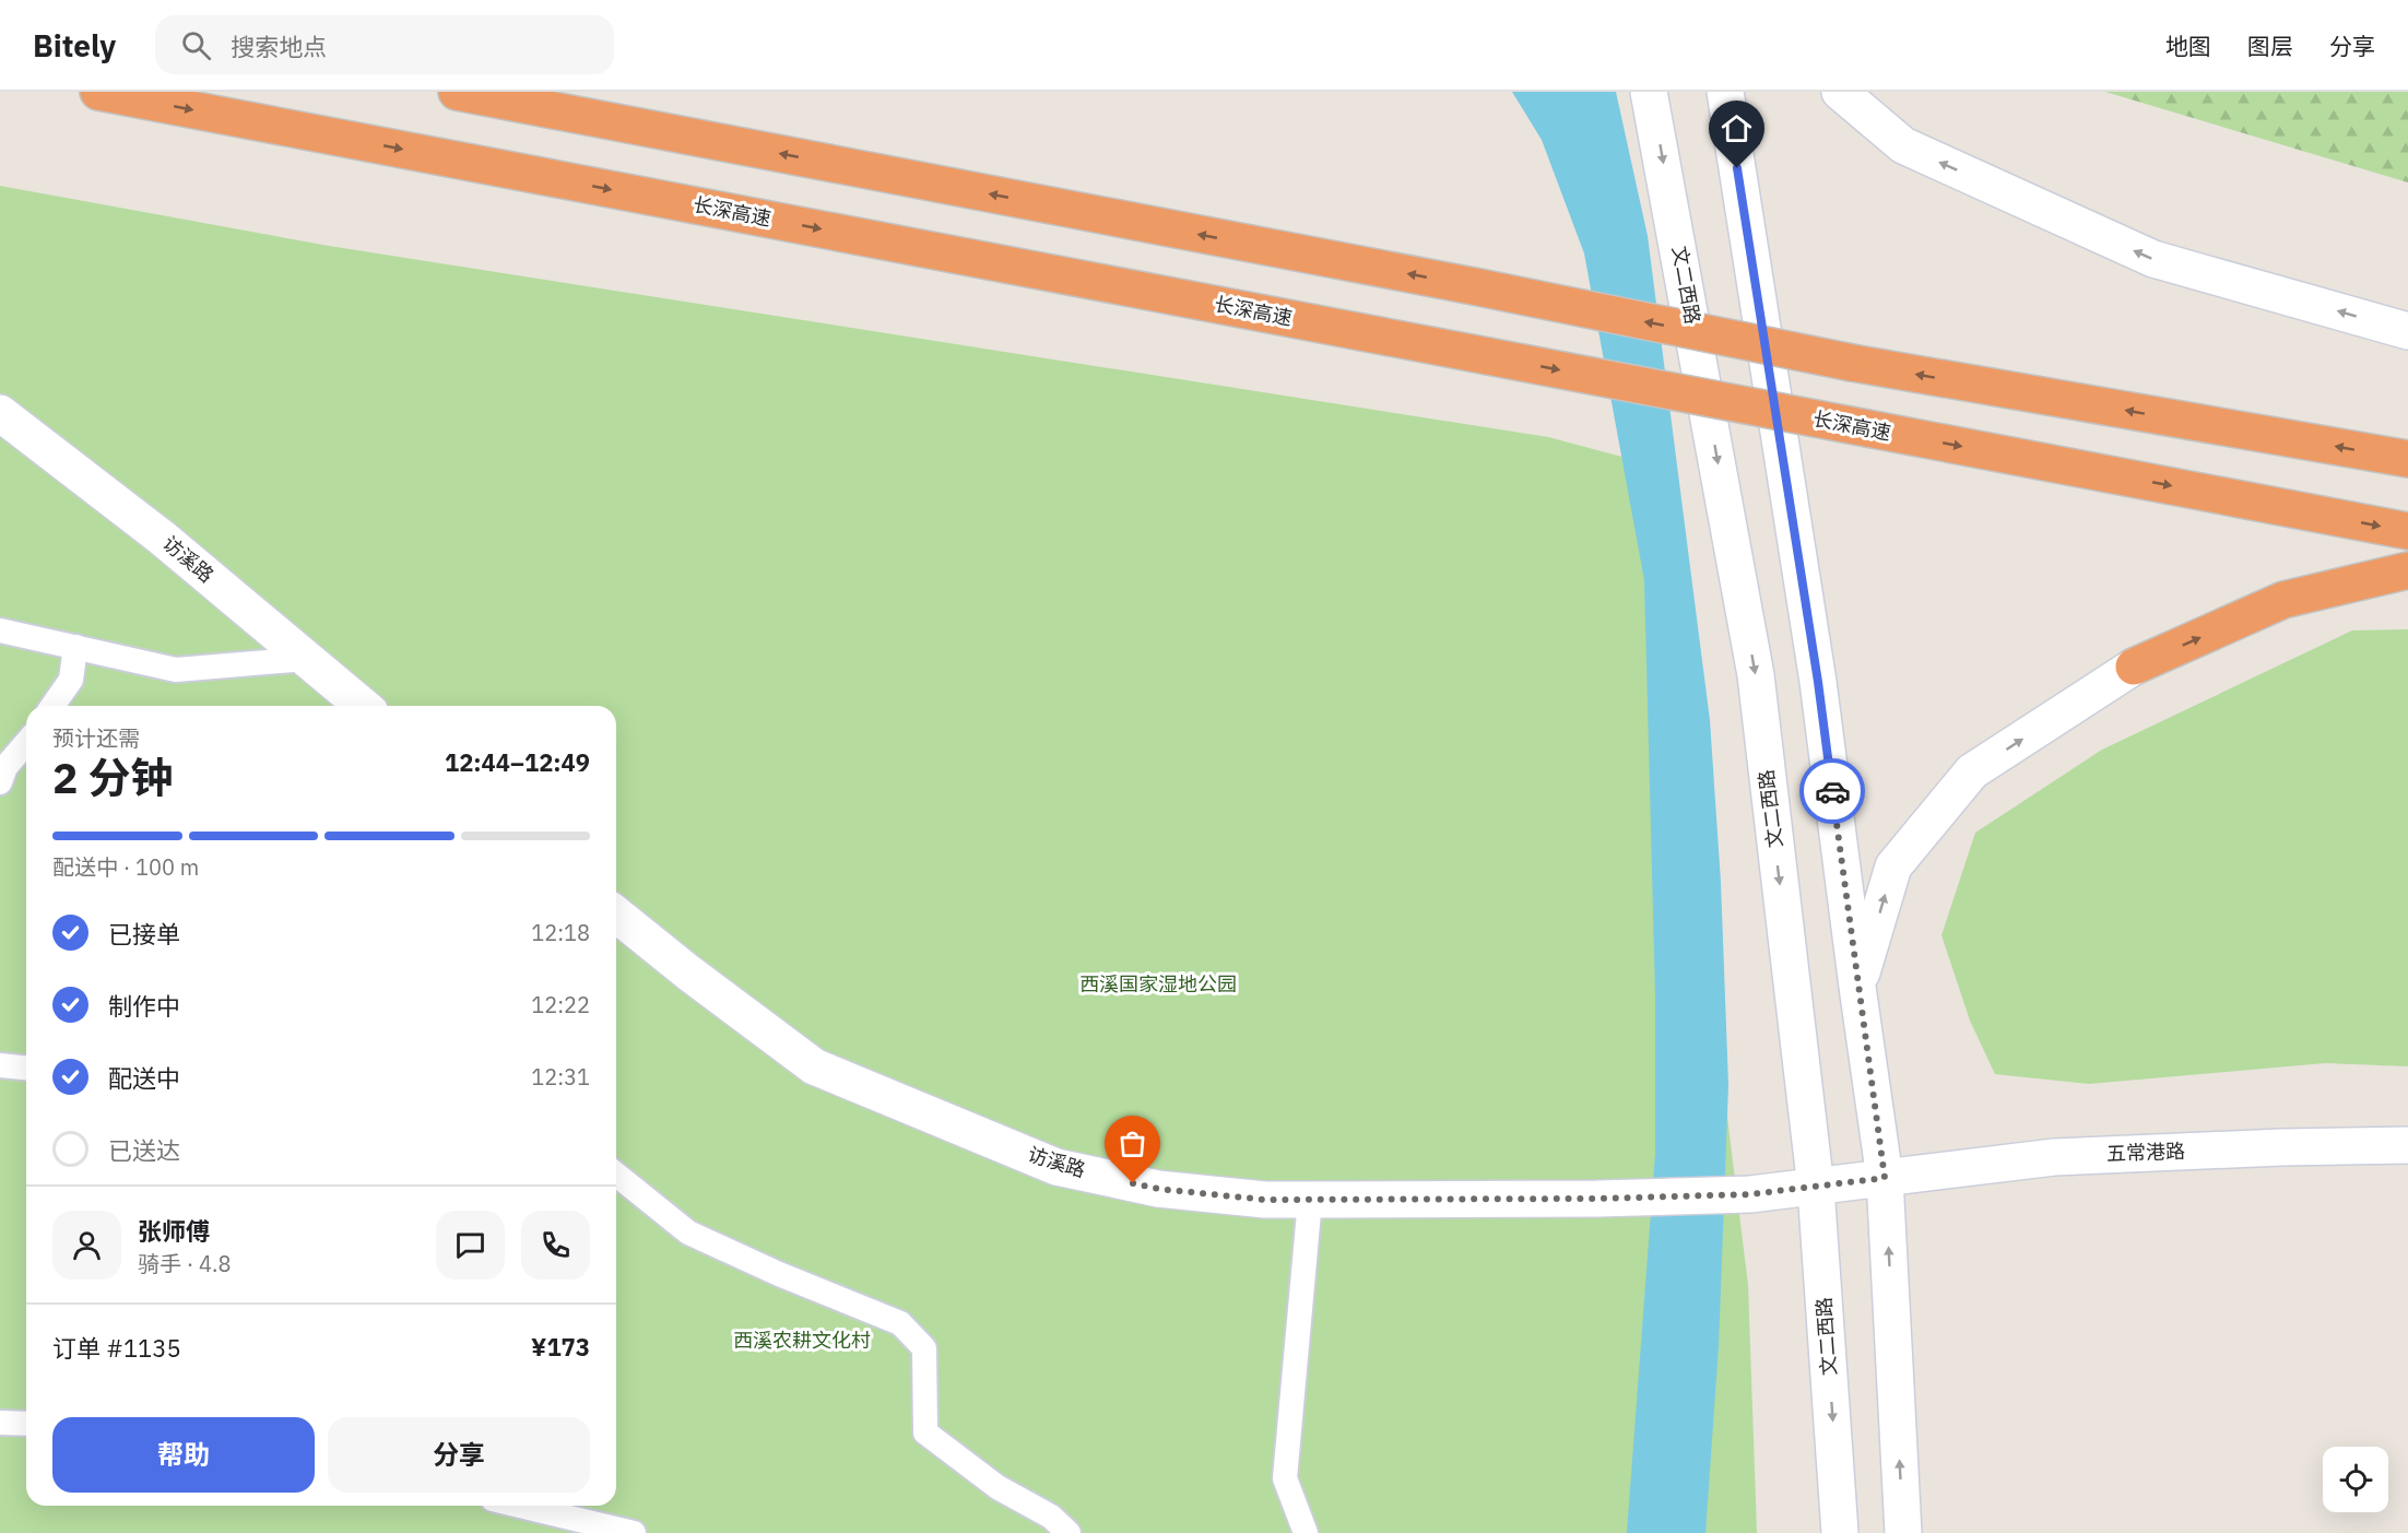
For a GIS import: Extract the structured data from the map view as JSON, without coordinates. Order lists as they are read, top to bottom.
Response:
{
  "streets": {
    "highway": ["长深高速"],
    "main road": ["文二西路", "访溪路", "五常港路"]
  },
  "crossings": [
    ["文二西路", "访溪路"],
    ["访溪路", "五常港路"]
  ],
  "parks": ["西溪国家湿地公园", "西溪农耕文化村"],
  "page": {
    "header": "Bitely",
    "search": "搜索地点",
    "nav": ["地图", "图层", "分享"],
    "heading": ["2 分钟", "预计还需", "12:44–12:49"],
    "panel": [
      "张师傅",
      "骑手 · 4.8",
      "订单 #1135",
      "¥173"
    ],
    "bar": "配送中 · 100 m",
    "list": [
      ["已接单", "12:18"],
      ["制作中", "12:22"],
      ["配送中", "12:31"],
      "已送达"
    ],
    "buttons": ["帮助", "分享"]
  }
}
